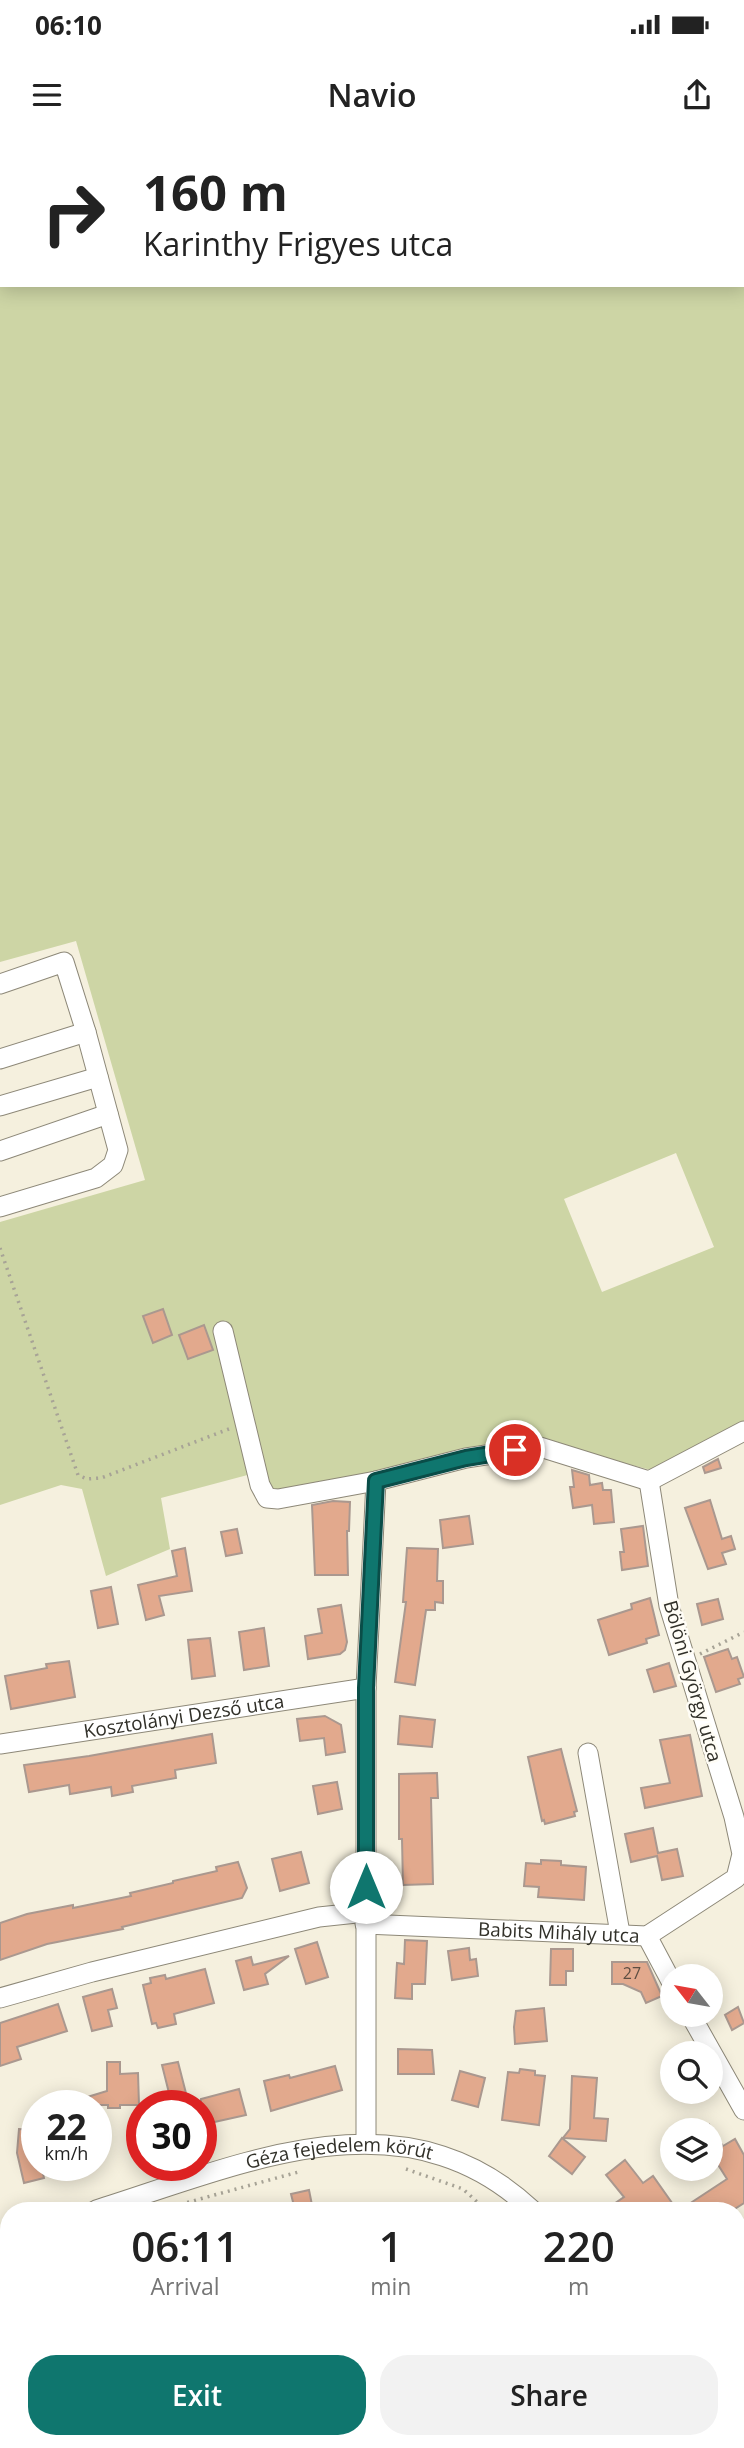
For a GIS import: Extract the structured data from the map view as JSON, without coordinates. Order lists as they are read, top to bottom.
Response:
{
  "streets": {
    "street": [
      "Bölöni György utca",
      "Kosztolányi Dezső utca",
      "Babits Mihály utca",
      "Géza fejedelem körút"
    ]
  },
  "crossings": [
    ["Bölöni György utca", "Babits Mihály utca"]
  ],
  "house_numbers": ["27"],
  "north": "top left",
  "page": {
    "status": "06:10",
    "header": "Navio",
    "turn": ["160 m", "Karinthy Frigyes utca"],
    "speed": "22 km/h",
    "limit": "30",
    "eta": [
      "06:11",
      "Arrival",
      "1",
      "min",
      "220",
      "m"
    ],
    "buttons": ["Exit", "Share"]
  }
}
